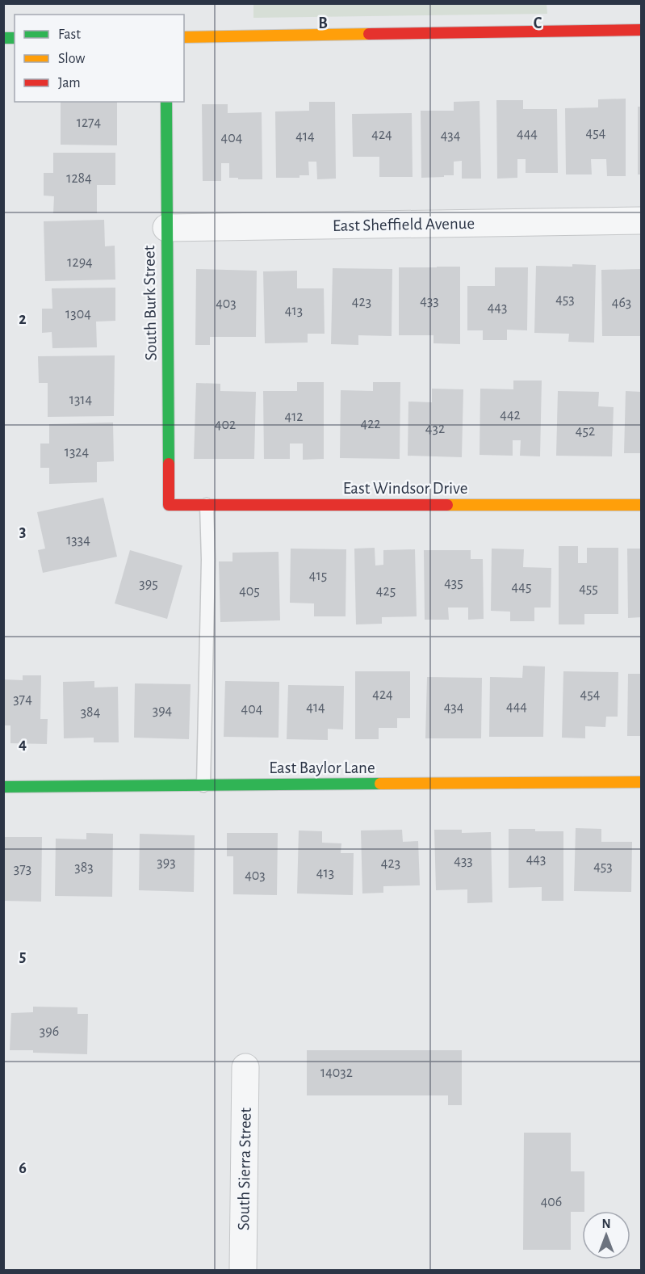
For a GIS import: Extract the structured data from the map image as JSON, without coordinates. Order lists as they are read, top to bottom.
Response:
{
  "streets": {
    "street": [
      "East Sheffield Avenue",
      "South Burk Street",
      "East Windsor Drive",
      "East Baylor Lane",
      "South Sierra Street"
    ]
  },
  "crossings": [
    ["East Sheffield Avenue", "South Burk Street"],
    ["South Burk Street", "East Windsor Drive"]
  ],
  "house_numbers": [
    "1274",
    "454",
    "444",
    "424",
    "434",
    "414",
    "404",
    "1284",
    "1294",
    "453",
    "433",
    "423",
    "463",
    "403",
    "443",
    "413",
    "1304",
    "1314",
    "442",
    "412",
    "422",
    "402",
    "432",
    "452",
    "1324",
    "1334",
    "415",
    "435",
    "395",
    "445",
    "455",
    "405",
    "425",
    "424",
    "454",
    "374",
    "444",
    "414",
    "434",
    "404",
    "394",
    "384",
    "443",
    "433",
    "393",
    "423",
    "453",
    "383",
    "373",
    "413",
    "403",
    "396",
    "14032",
    "406"
  ],
  "legend": ["Fast", "Slow", "Jam"],
  "north": "top",
  "grid": {
    "columns": ["B", "C"],
    "rows": [
      "2",
      "3",
      "4",
      "5",
      "6"
    ]
  }
}
